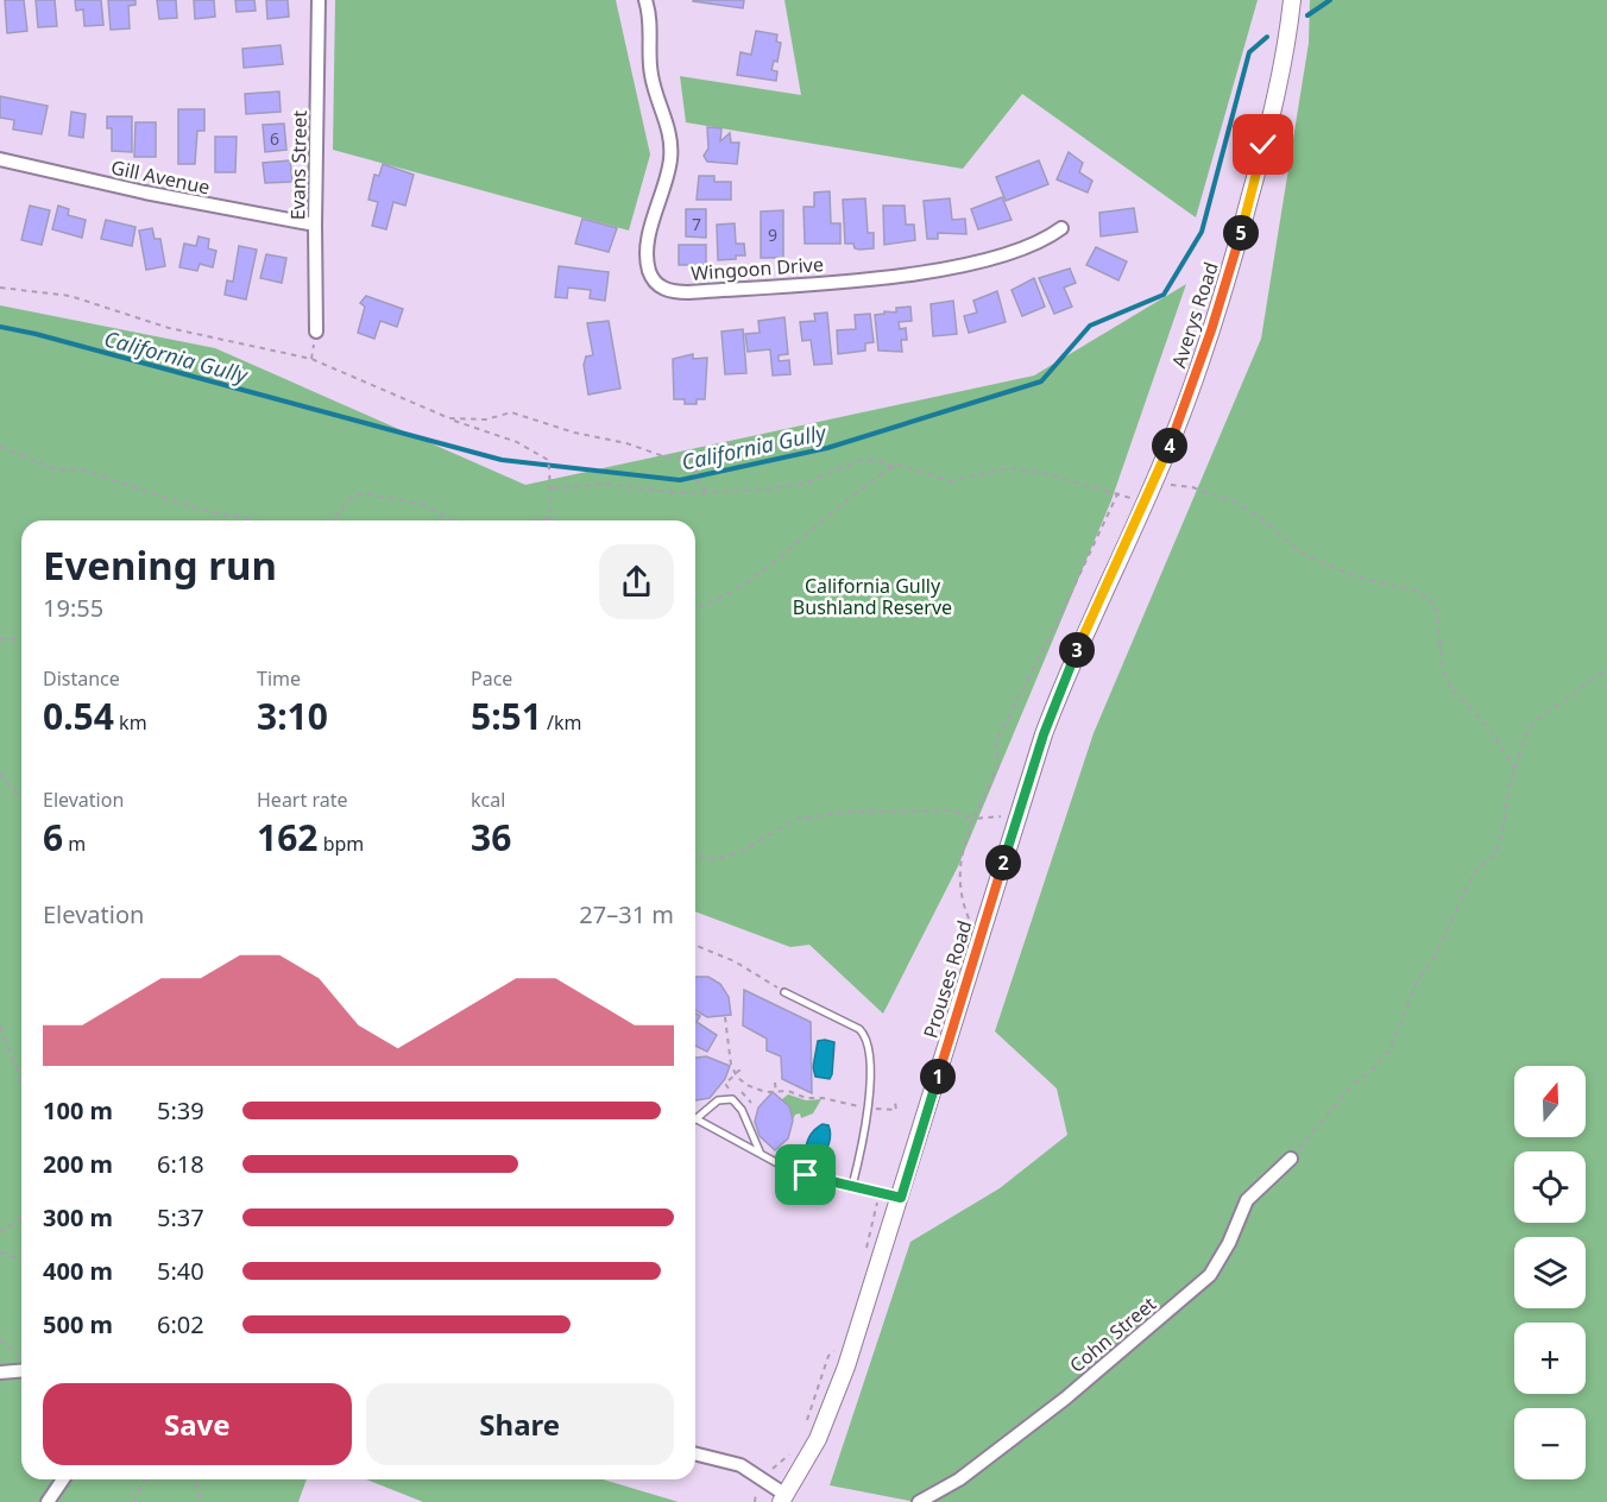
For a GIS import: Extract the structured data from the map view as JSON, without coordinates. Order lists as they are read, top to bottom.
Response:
{
  "streets": {
    "street": [
      "Evans Street",
      "Gill Avenue",
      "Wingoon Drive",
      "Averys Road",
      "Prouses Road",
      "Cohn Street"
    ]
  },
  "crossings": [
    ["Evans Street", "Gill Avenue"],
    ["Averys Road", "Prouses Road"]
  ],
  "water": ["California Gully"],
  "parks": ["California Gully Bushland Reserve"],
  "house_numbers": ["6", "7", "9"],
  "north": "top",
  "page": {
    "pins": [
      "5",
      "4",
      "3",
      "2",
      "1"
    ],
    "heading": ["Evening run", "19:55"],
    "stats": [
      ["Distance", "0.54 km"],
      ["Time", "3:10"],
      ["Pace", "5:51 /km"],
      ["Elevation", "6 m"],
      ["Heart rate", "162 bpm"],
      ["kcal", "36"]
    ],
    "chart": ["Elevation", "27–31 m"],
    "map_buttons": ["+", "−"],
    "list": [
      {
        "name": "100 m",
        "note": "5:39"
      },
      {
        "name": "200 m",
        "note": "6:18"
      },
      {
        "name": "300 m",
        "note": "5:37"
      },
      {
        "name": "400 m",
        "note": "5:40"
      },
      {
        "name": "500 m",
        "note": "6:02"
      }
    ],
    "buttons": ["Save", "Share"]
  }
}
